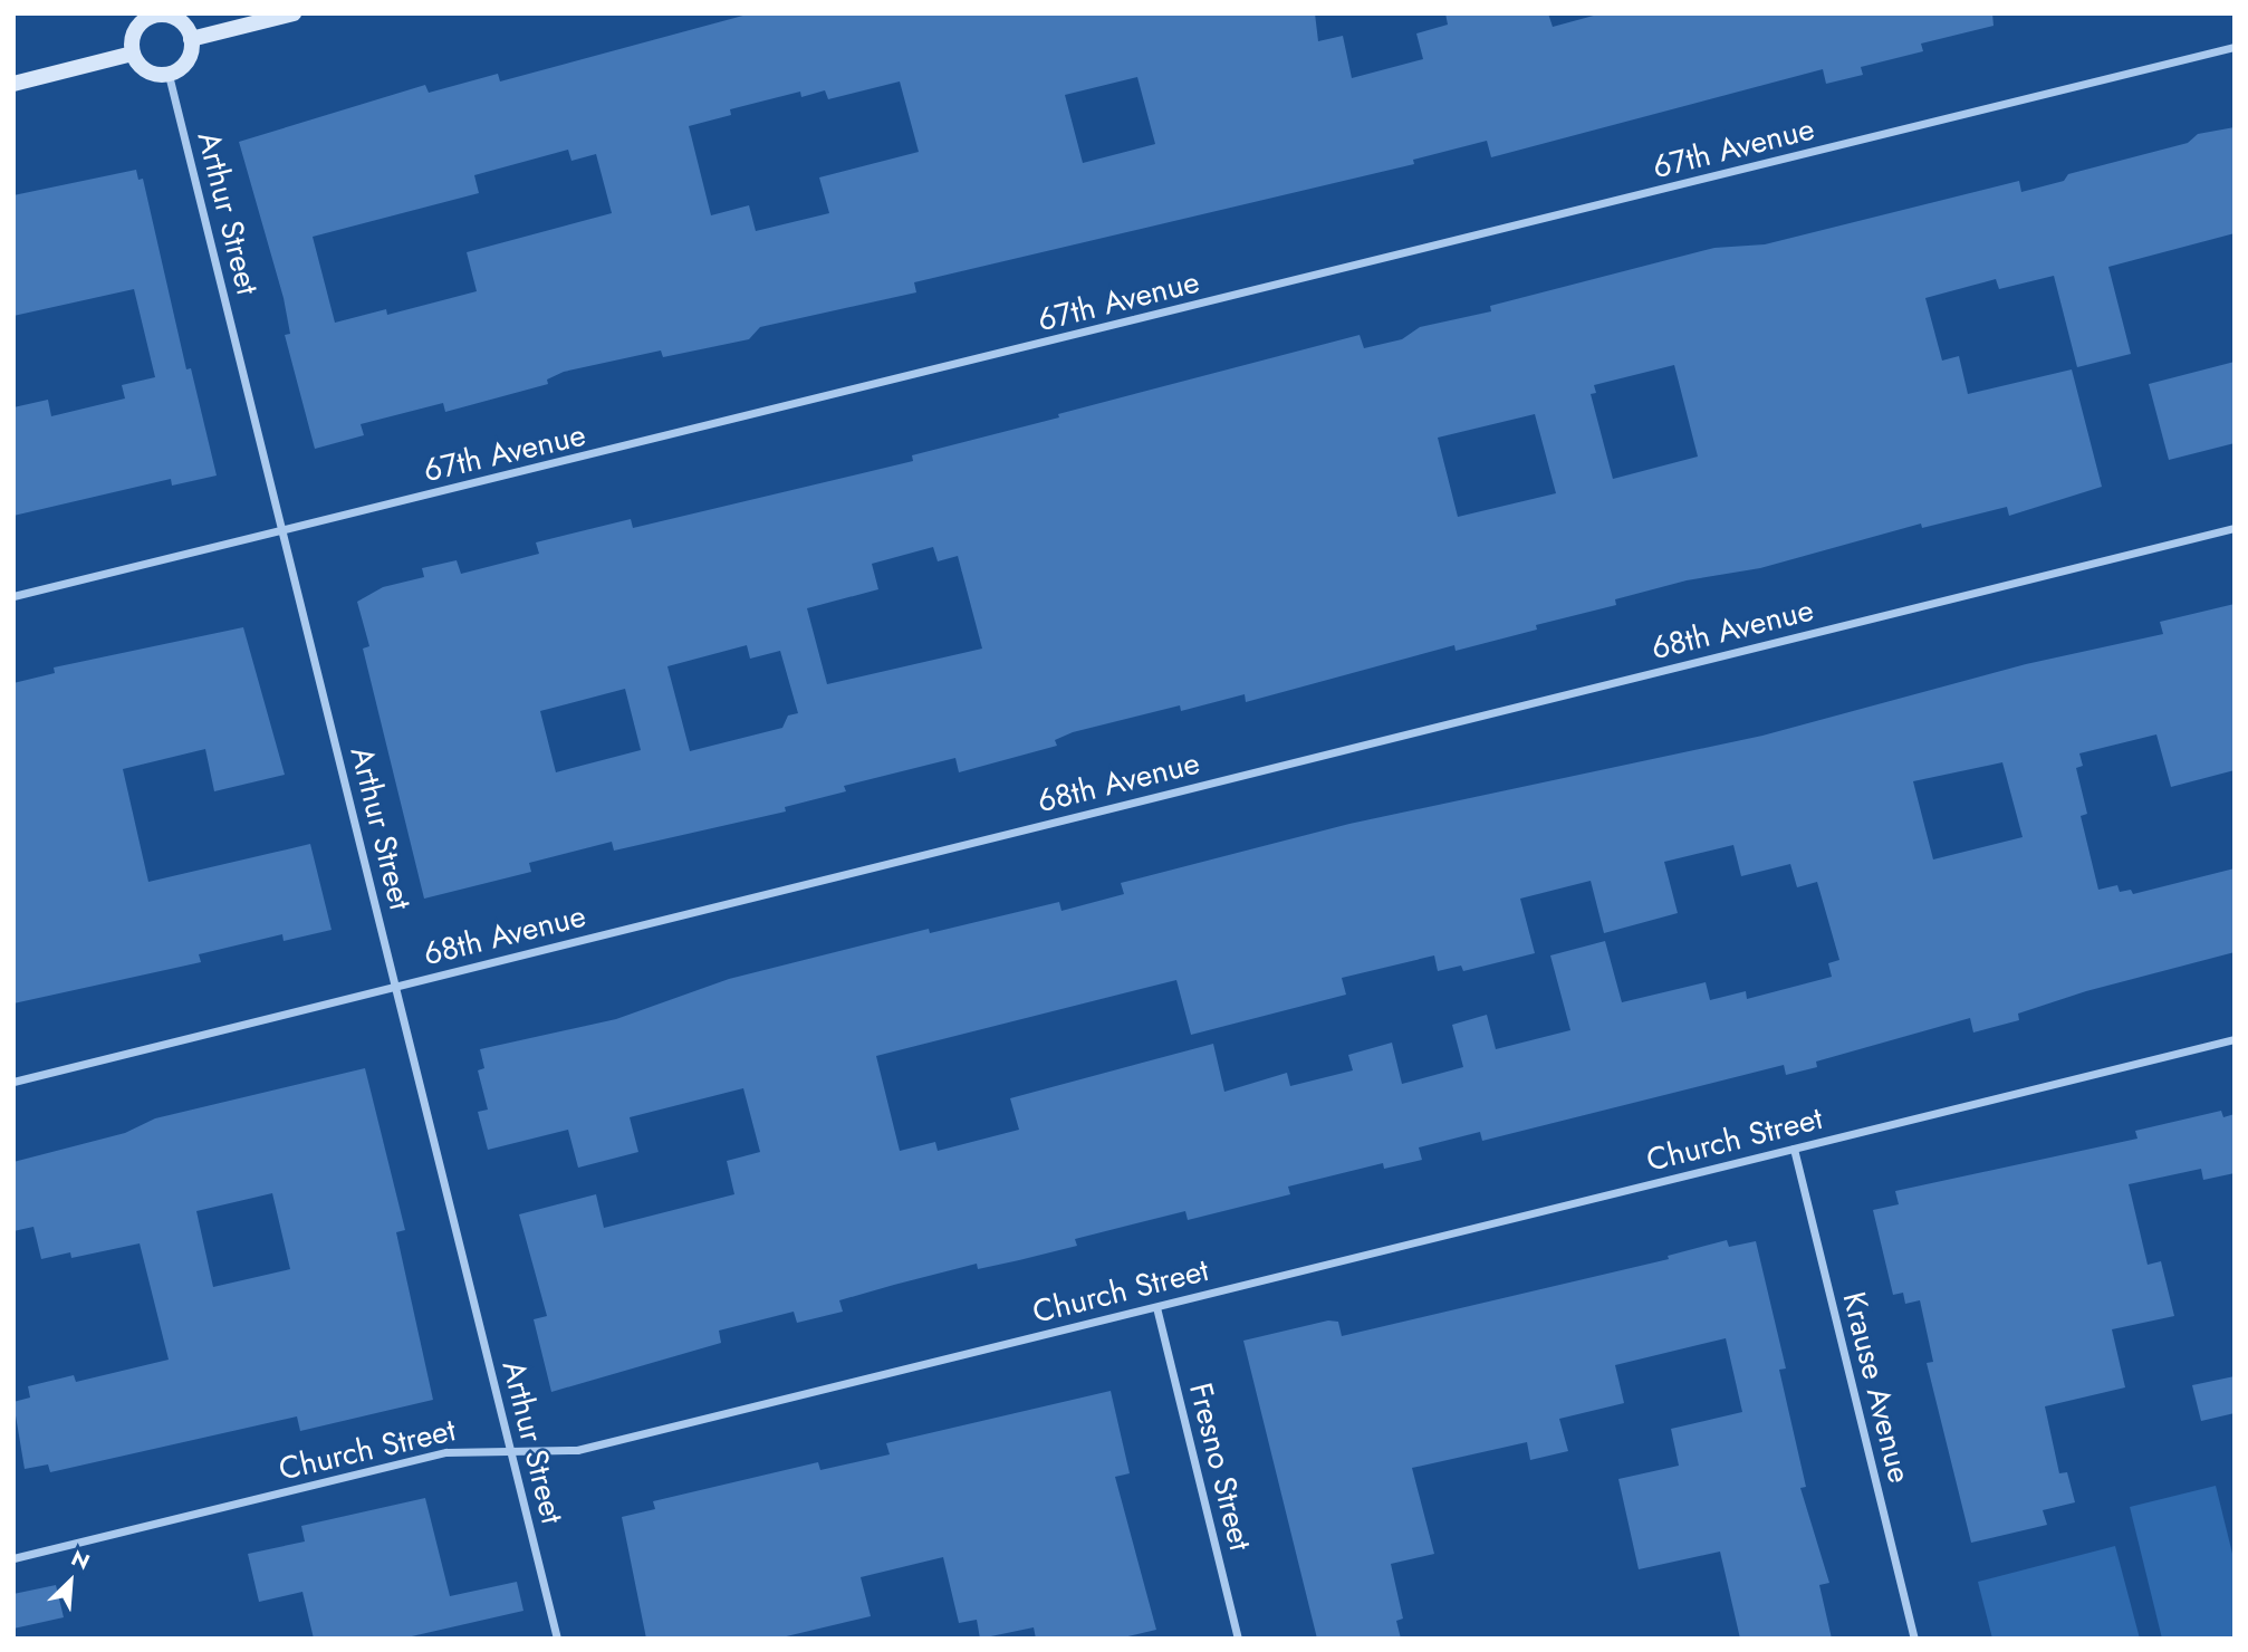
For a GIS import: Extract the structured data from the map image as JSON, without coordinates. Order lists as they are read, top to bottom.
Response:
{
  "streets": {
    "street": [
      "67th Avenue",
      "Arthur Street",
      "68th Avenue",
      "Church Street",
      "Krause Avenue",
      "Fresno Street"
    ]
  },
  "crossings": [
    ["67th Avenue", "Arthur Street"],
    ["Arthur Street", "68th Avenue"],
    ["Arthur Street", "Church Street"],
    ["Church Street", "Krause Avenue"],
    ["Church Street", "Fresno Street"]
  ],
  "north": "top right"
}
